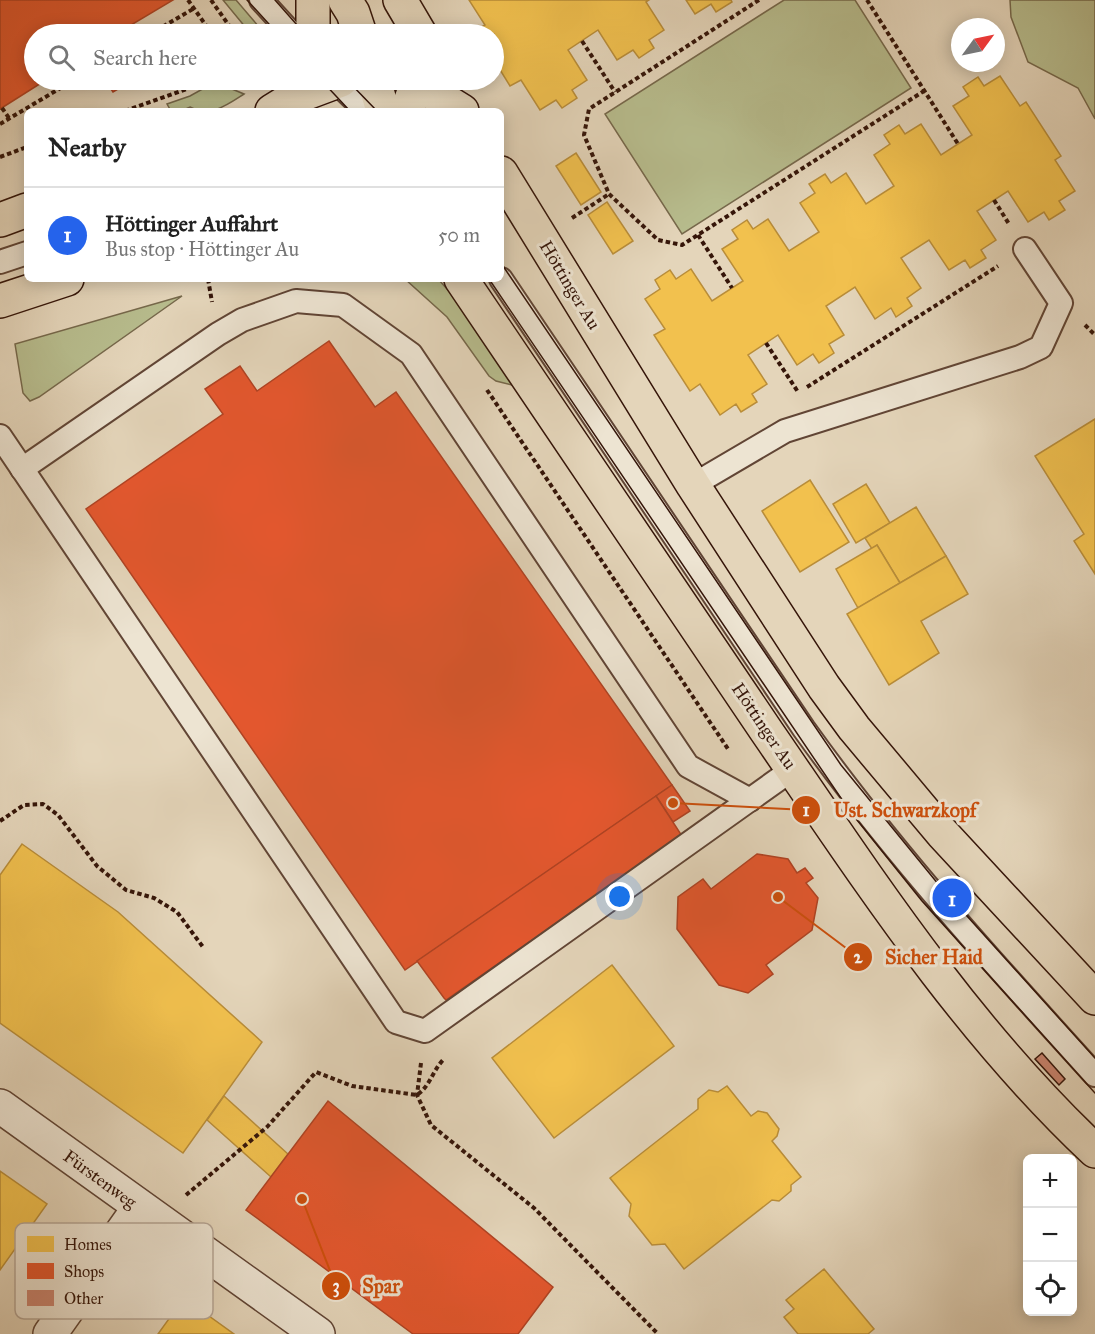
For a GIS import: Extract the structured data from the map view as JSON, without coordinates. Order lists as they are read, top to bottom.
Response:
{
  "streets": {
    "main road": ["Höttinger Au"],
    "street": ["Fürstenweg"]
  },
  "places": ["Ust. Schwarzkopf", "Sicher Haid", "Spar"],
  "legend": ["Homes", "Shops", "Other"],
  "north": "top right",
  "page": {
    "search": "Search here",
    "heading": "Nearby",
    "list": [
      {
        "mark": "1",
        "name": "Höttinger Auffahrt",
        "note": "Bus stop · Höttinger Au",
        "value": "50 m"
      }
    ],
    "pins": "1",
    "map_buttons": ["+", "−"]
  }
}
